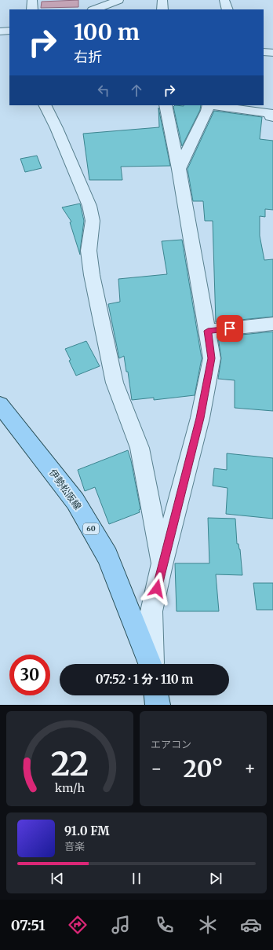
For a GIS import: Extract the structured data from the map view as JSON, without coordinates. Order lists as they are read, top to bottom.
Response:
{
  "streets": {
    "main road": ["伊勢松阪線", "60"]
  },
  "page": {
    "turn": ["100 m", "右折"],
    "limit": "30",
    "trip": "07:52 · 1 分 · 110 m",
    "tile": "エアコン",
    "heat": ["−", "20°", "+"],
    "song": ["91.0 FM", "音楽"],
    "tabs": "07:51",
    "gauge": ["22", "km/h"]
  }
}
